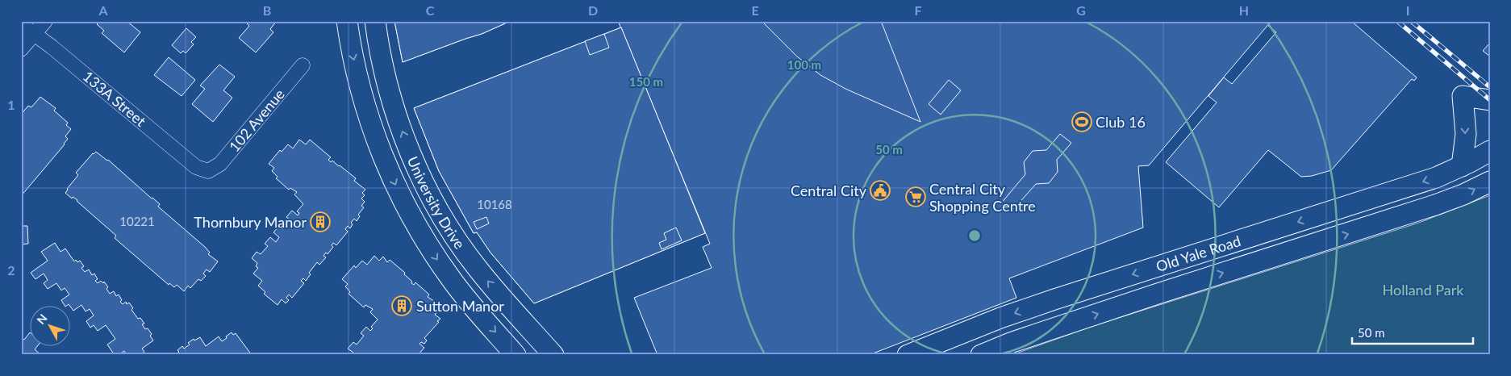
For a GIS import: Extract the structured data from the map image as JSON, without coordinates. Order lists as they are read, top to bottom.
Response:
{
  "streets": {
    "main road": ["University Drive", "Old Yale Road"],
    "street": ["133A Street", "102 Avenue"]
  },
  "crossings": [
    ["133A Street", "102 Avenue"]
  ],
  "parks": ["Holland Park"],
  "places": {
    "sports": ["Club 16"],
    "public building": ["Central City"],
    "supermarket": ["Central City Shopping Centre"],
    "building": ["Thornbury Manor", "Sutton Manor"]
  },
  "house_numbers": ["10168", "10221"],
  "scale_bar": "50 m",
  "north": "top left",
  "grid": {
    "columns": [
      "A",
      "B",
      "C",
      "D",
      "E",
      "F",
      "G",
      "H",
      "I"
    ],
    "rows": ["1", "2"]
  },
  "rings": ["100 m", "150 m", "50 m"]
}
